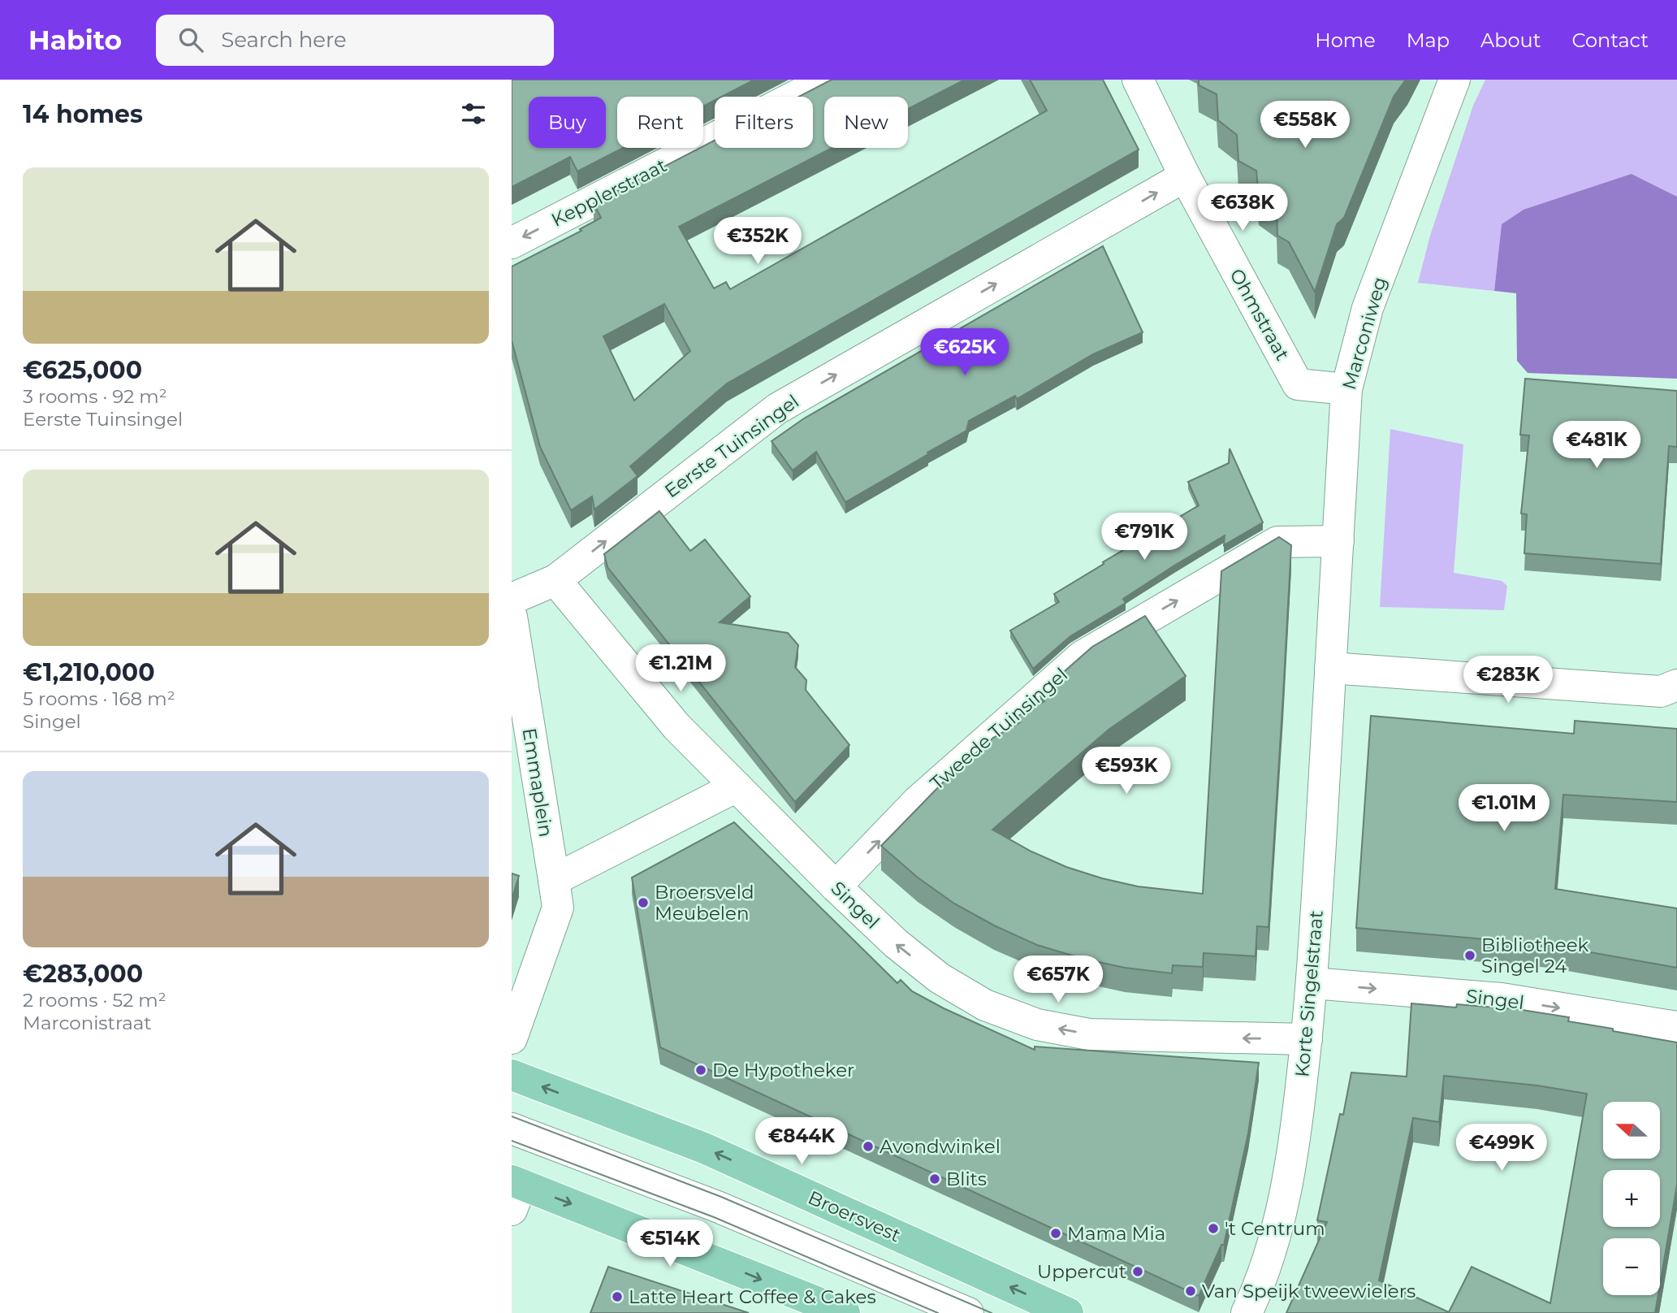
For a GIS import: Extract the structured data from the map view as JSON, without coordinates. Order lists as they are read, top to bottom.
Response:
{
  "streets": {
    "main road": ["Broersvest"],
    "street": [
      "Kepplerstraat",
      "Ohmstraat",
      "Marconiweg",
      "Eerste Tuinsingel",
      "Tweede Tuinsingel",
      "Emmaplein",
      "Singel",
      "Korte Singelstraat"
    ]
  },
  "crossings": [
    ["Ohmstraat", "Marconiweg"],
    ["Ohmstraat", "Eerste Tuinsingel"],
    ["Marconiweg", "Tweede Tuinsingel"],
    ["Marconiweg", "Korte Singelstraat"],
    ["Eerste Tuinsingel", "Singel"],
    ["Tweede Tuinsingel", "Singel"],
    ["Singel", "Korte Singelstraat"]
  ],
  "one_way": ["Kepplerstraat", "Eerste Tuinsingel", "Tweede Tuinsingel"],
  "places": [
    "Broersveld Meubelen",
    "Bibliotheek Singel 24",
    "De Hypotheker",
    "Avondwinkel",
    "Blits",
    "'t Centrum",
    "Mama Mia",
    "Uppercut",
    "Van Speijk tweewielers",
    "Latte Heart Coffee & Cakes"
  ],
  "north": "left",
  "page": {
    "header": "Habito",
    "search": "Search here",
    "nav": [
      "Home",
      "Map",
      "About",
      "Contact"
    ],
    "heading": "14 homes",
    "chip": [
      "Buy",
      "Rent",
      "Filters",
      "New"
    ],
    "price": [
      "€558K",
      "€638K",
      "€352K",
      "€625K",
      "€481K",
      "€791K",
      "€1.21M",
      "€283K",
      "€593K",
      "€1.01M",
      "€657K",
      "€844K",
      "€499K",
      "€514K"
    ],
    "list": [
      {
        "name": "€625,000",
        "note": "3 rooms · 92 m² · Eerste Tuinsingel"
      },
      {
        "name": "€1,210,000",
        "note": "5 rooms · 168 m² · Singel"
      },
      {
        "name": "€283,000",
        "note": "2 rooms · 52 m² · Marconistraat"
      }
    ],
    "map_buttons": ["+", "−"]
  }
}
